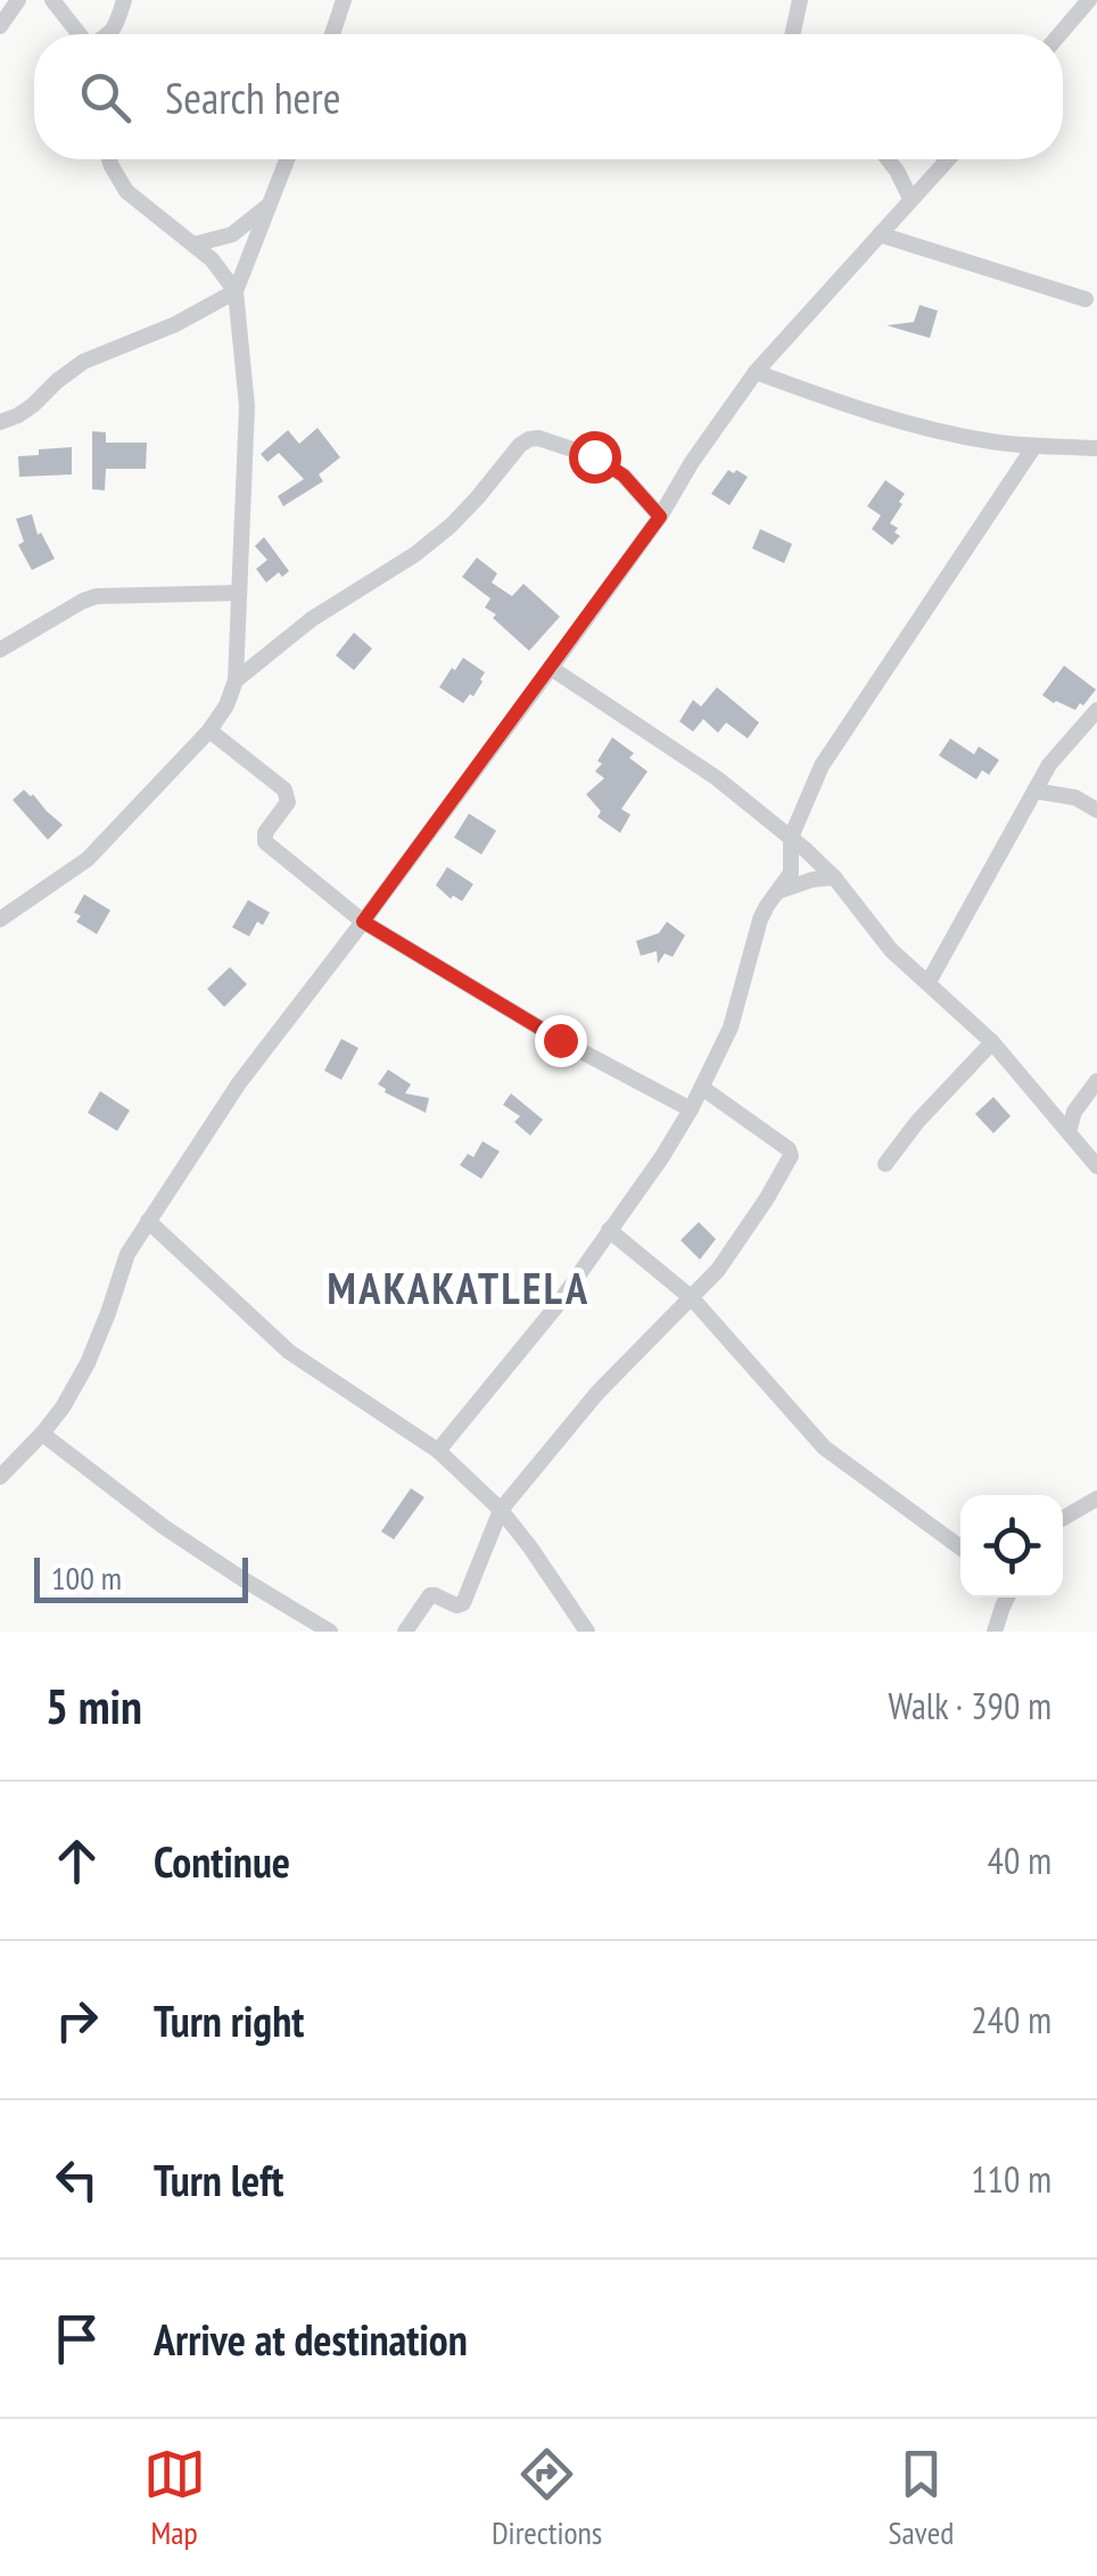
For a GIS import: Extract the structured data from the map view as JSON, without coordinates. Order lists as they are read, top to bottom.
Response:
{
  "districts": ["MAKAKATLELA"],
  "scale_bar": "100 m",
  "page": {
    "search": "Search here",
    "scale": "100 m",
    "heading": ["5 min", "Walk · 390 m"],
    "list": [
      ["Continue", "40 m"],
      ["Turn right", "240 m"],
      ["Turn left", "110 m"],
      "Arrive at destination"
    ],
    "nav": ["Map", "Directions", "Saved"]
  }
}
